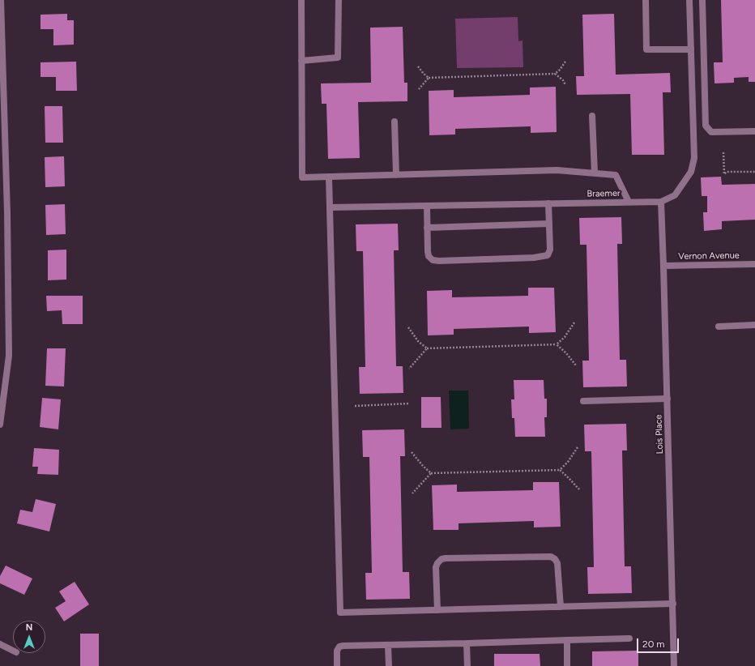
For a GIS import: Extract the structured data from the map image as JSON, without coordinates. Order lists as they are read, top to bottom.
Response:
{
  "streets": {
    "street": ["Braemer", "Vernon Avenue", "Lois Place"]
  },
  "crossings": [
    ["Braemer", "Lois Place"],
    ["Vernon Avenue", "Lois Place"]
  ],
  "scale_bar": "20 m",
  "north": "top"
}
